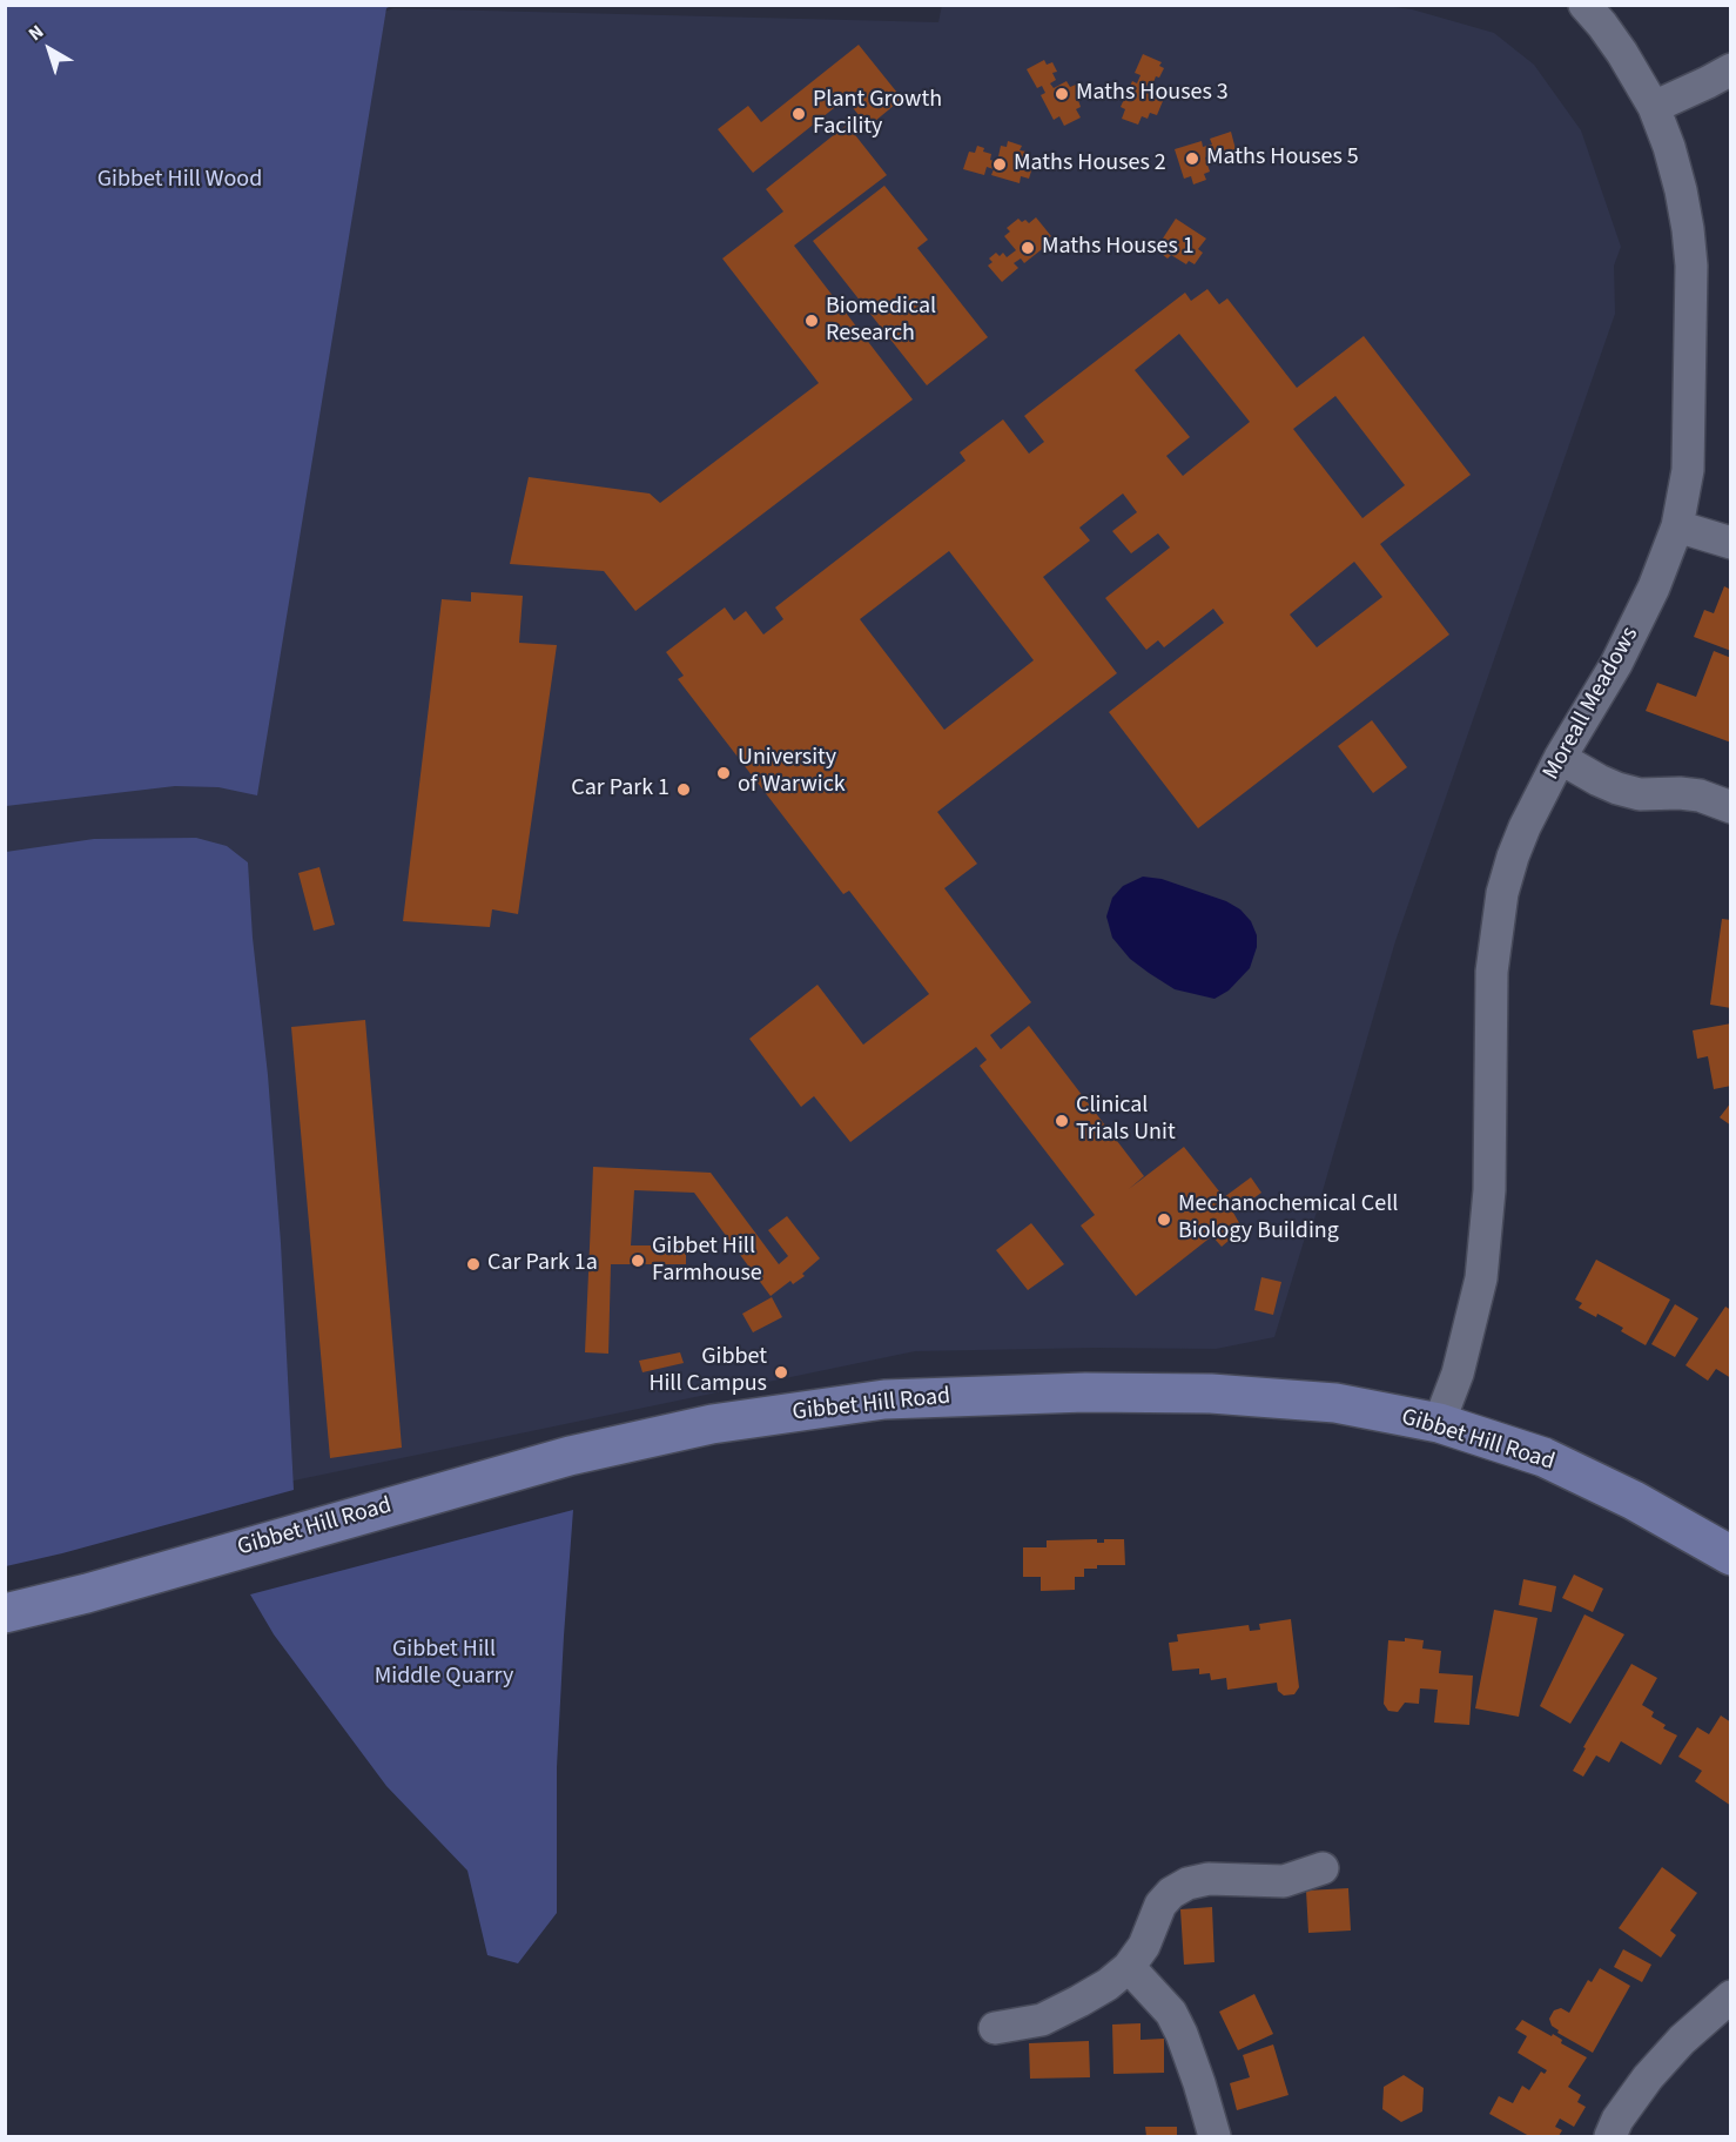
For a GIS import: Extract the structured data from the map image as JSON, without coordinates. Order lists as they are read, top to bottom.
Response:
{
  "streets": {
    "street": ["Moreall Meadows", "Gibbet Hill Road"]
  },
  "crossings": [
    ["Moreall Meadows", "Gibbet Hill Road"]
  ],
  "parks": ["Gibbet Hill Wood", "Gibbet Hill Middle Quarry"],
  "places": [
    "Maths Houses 3",
    "Plant Growth Facility",
    "Maths Houses 5",
    "Maths Houses 2",
    "Maths Houses 1",
    "Biomedical Research",
    "University of Warwick",
    "Car Park 1",
    "Clinical Trials Unit",
    "Mechanochemical Cell Biology Building",
    "Gibbet Hill Farmhouse",
    "Car Park 1a",
    "Gibbet Hill Campus"
  ],
  "north": "top left"
}
